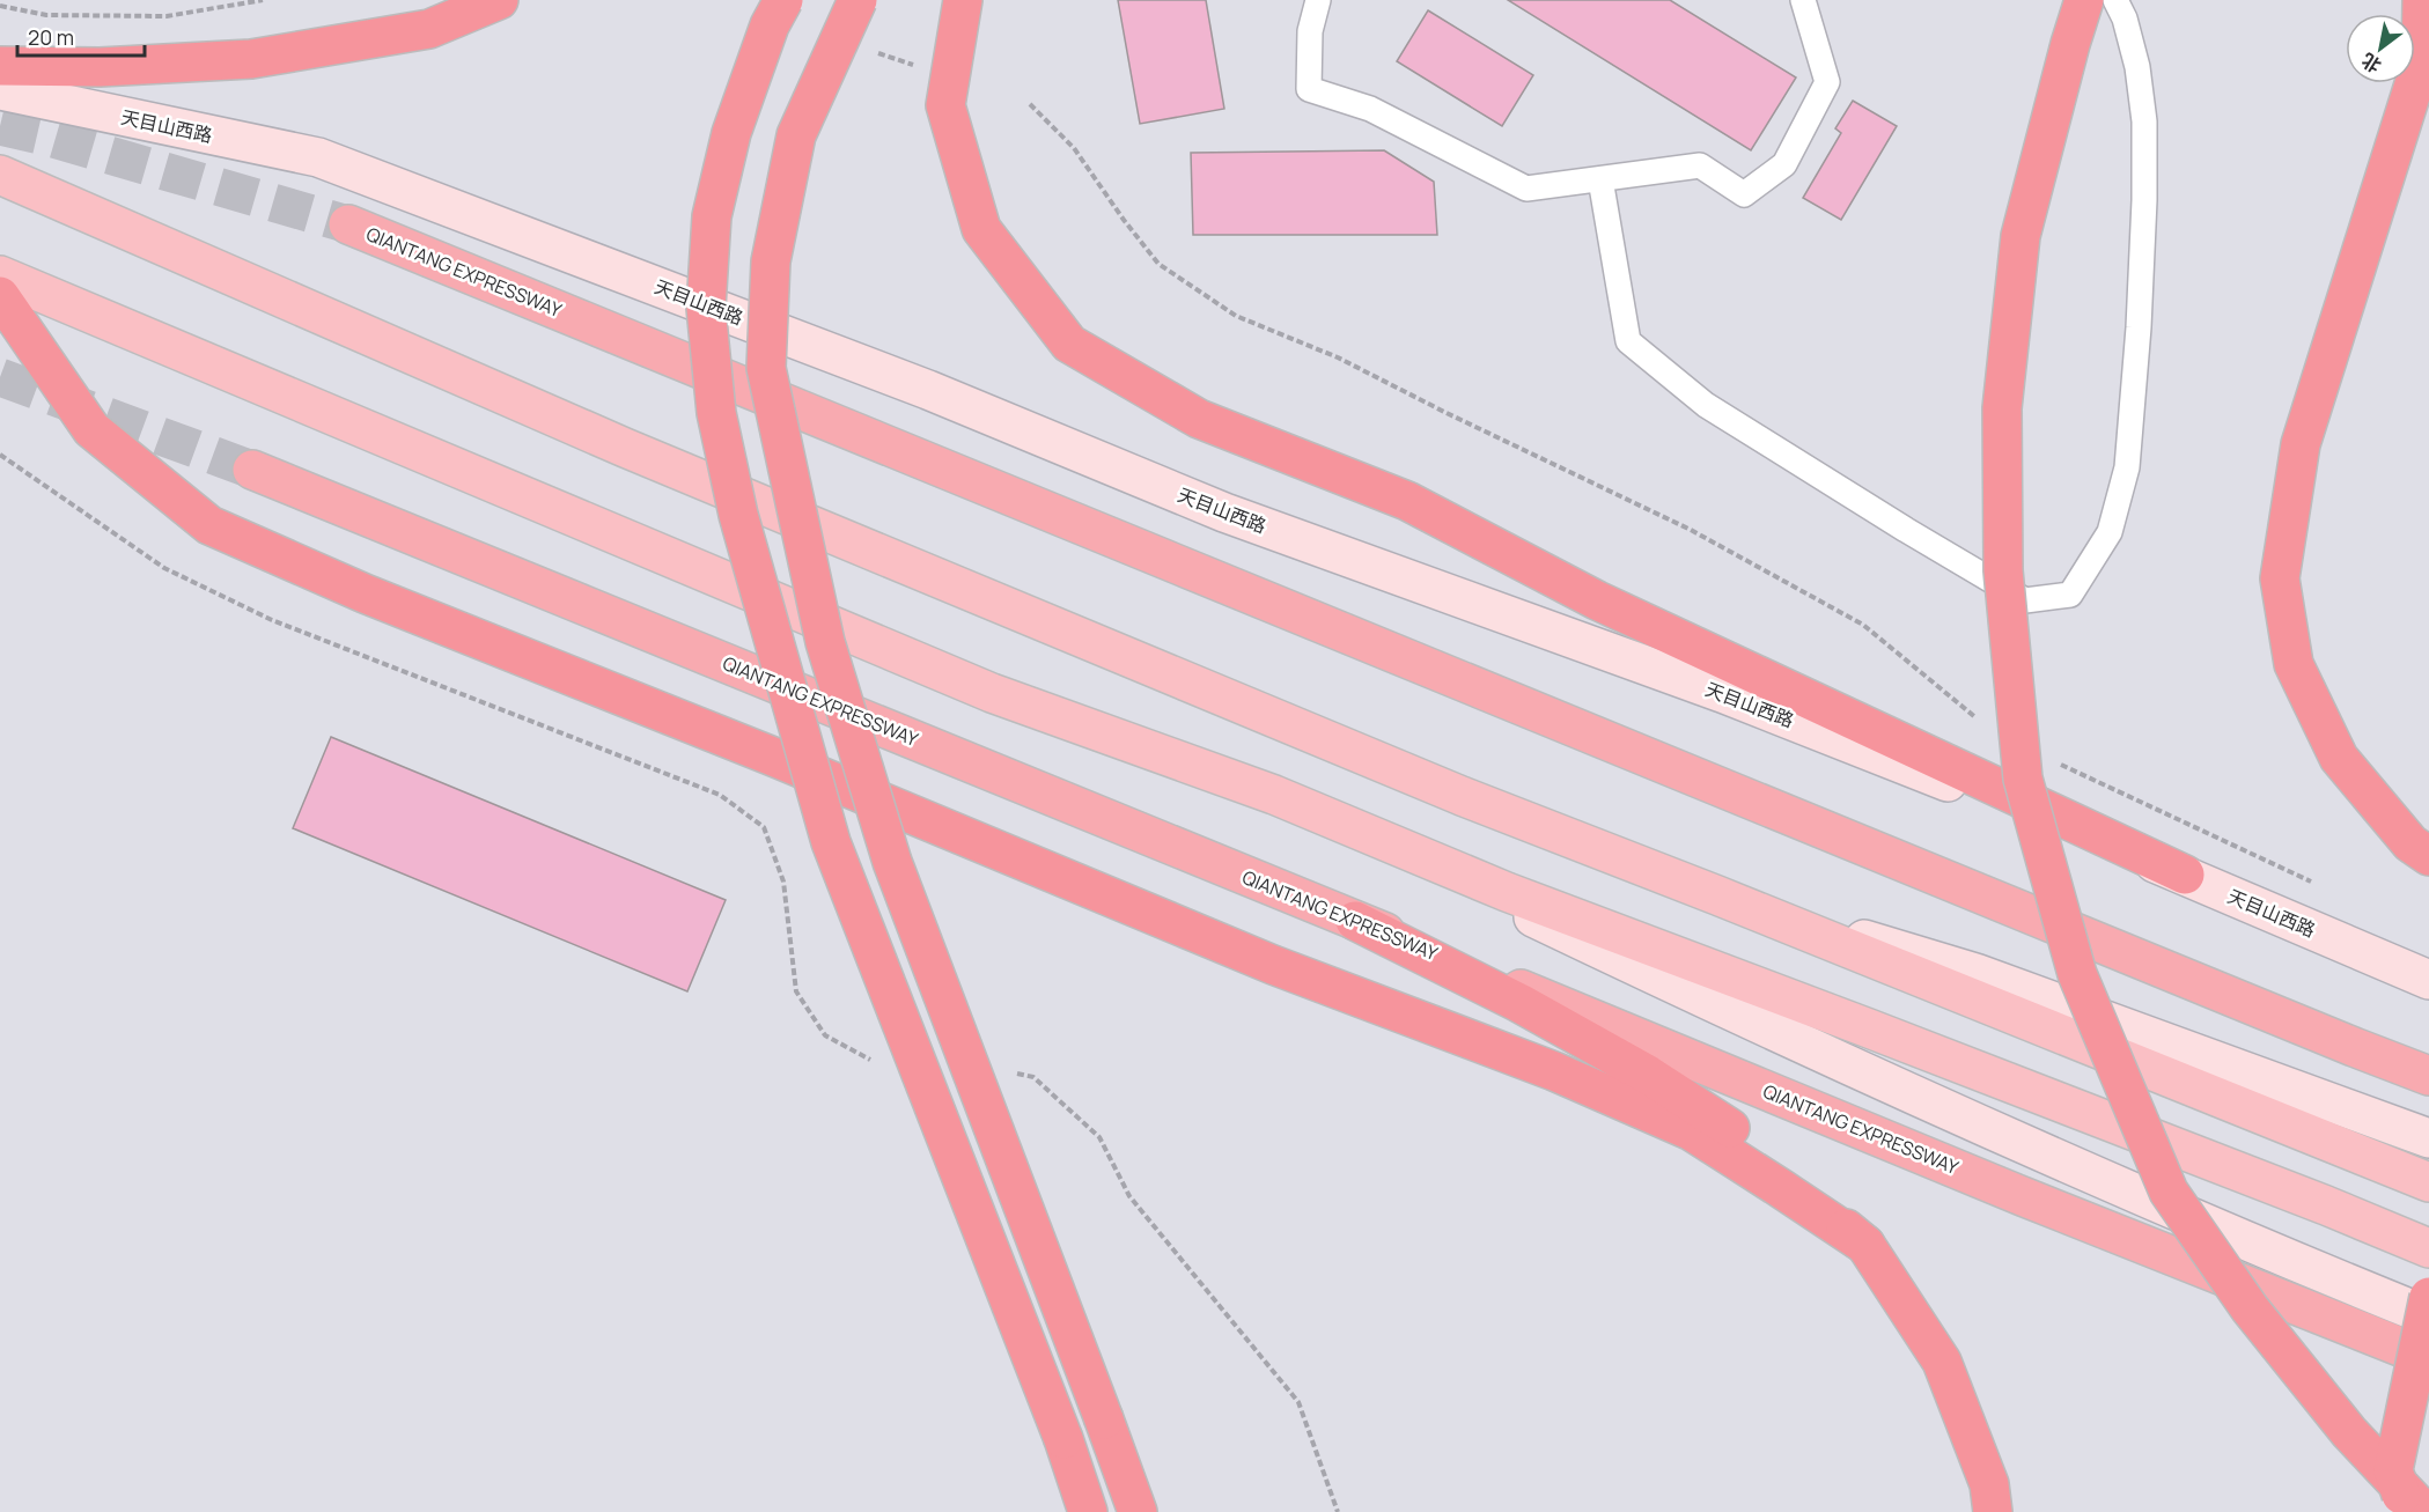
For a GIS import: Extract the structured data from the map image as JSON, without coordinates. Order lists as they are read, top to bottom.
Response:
{
  "streets": {
    "highway": ["QIANTANG EXPRESSWAY"],
    "main road": ["天目山西路"]
  },
  "scale_bar": "20 m",
  "north": "bottom left"
}
